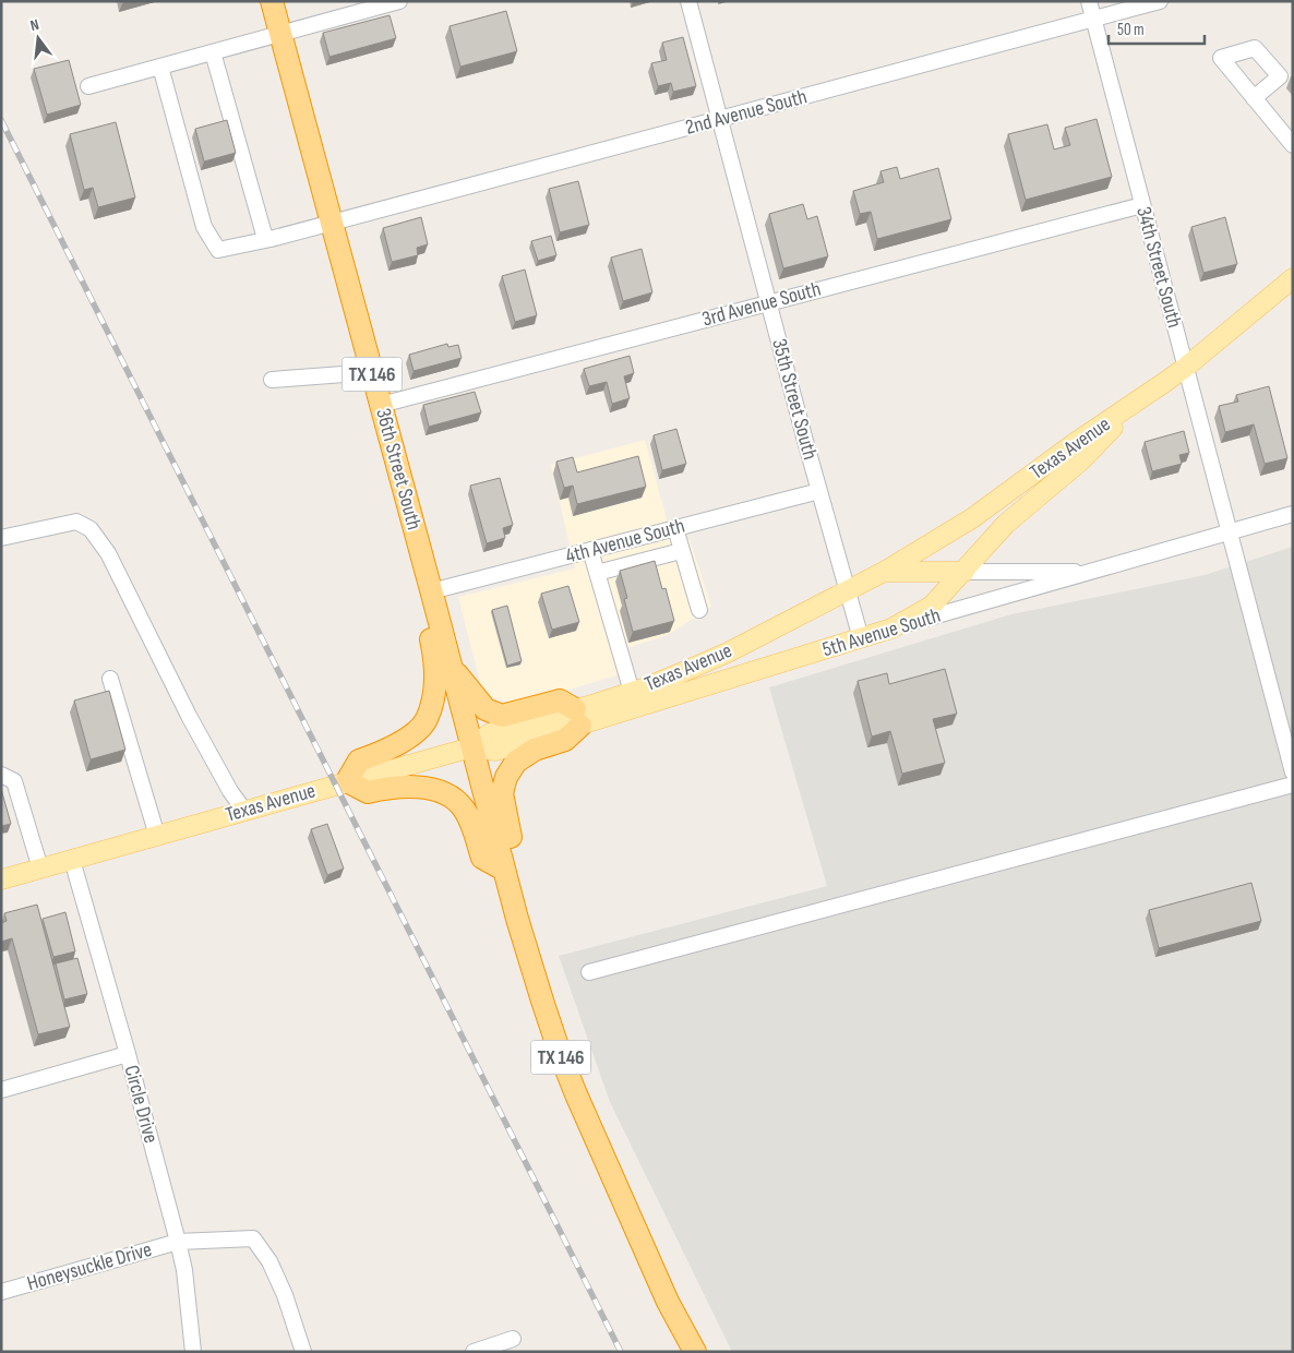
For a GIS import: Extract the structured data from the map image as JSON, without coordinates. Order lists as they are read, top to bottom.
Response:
{
  "streets": {
    "highway": ["TX 146", "36th Street South"],
    "main road": ["Texas Avenue", "5th Avenue South"],
    "street": [
      "2nd Avenue South",
      "34th Street South",
      "3rd Avenue South",
      "35th Street South",
      "4th Avenue South",
      "Circle Drive",
      "Honeysuckle Drive"
    ]
  },
  "crossings": [
    ["2nd Avenue South", "34th Street South"],
    ["2nd Avenue South", "35th Street South"],
    ["2nd Avenue South", "36th Street South"],
    ["34th Street South", "3rd Avenue South"],
    ["34th Street South", "Texas Avenue"],
    ["34th Street South", "5th Avenue South"],
    ["3rd Avenue South", "35th Street South"],
    ["3rd Avenue South", "36th Street South"],
    ["TX 146", "Texas Avenue"],
    ["TX 146", "36th Street South"],
    ["TX 146", "5th Avenue South"],
    ["35th Street South", "Texas Avenue"],
    ["35th Street South", "4th Avenue South"],
    ["35th Street South", "5th Avenue South"],
    ["Texas Avenue", "36th Street South"],
    ["Texas Avenue", "5th Avenue South"],
    ["Texas Avenue", "Circle Drive"],
    ["36th Street South", "4th Avenue South"],
    ["36th Street South", "5th Avenue South"],
    ["Circle Drive", "Honeysuckle Drive"]
  ],
  "scale_bar": "50 m",
  "north": "top"
}
